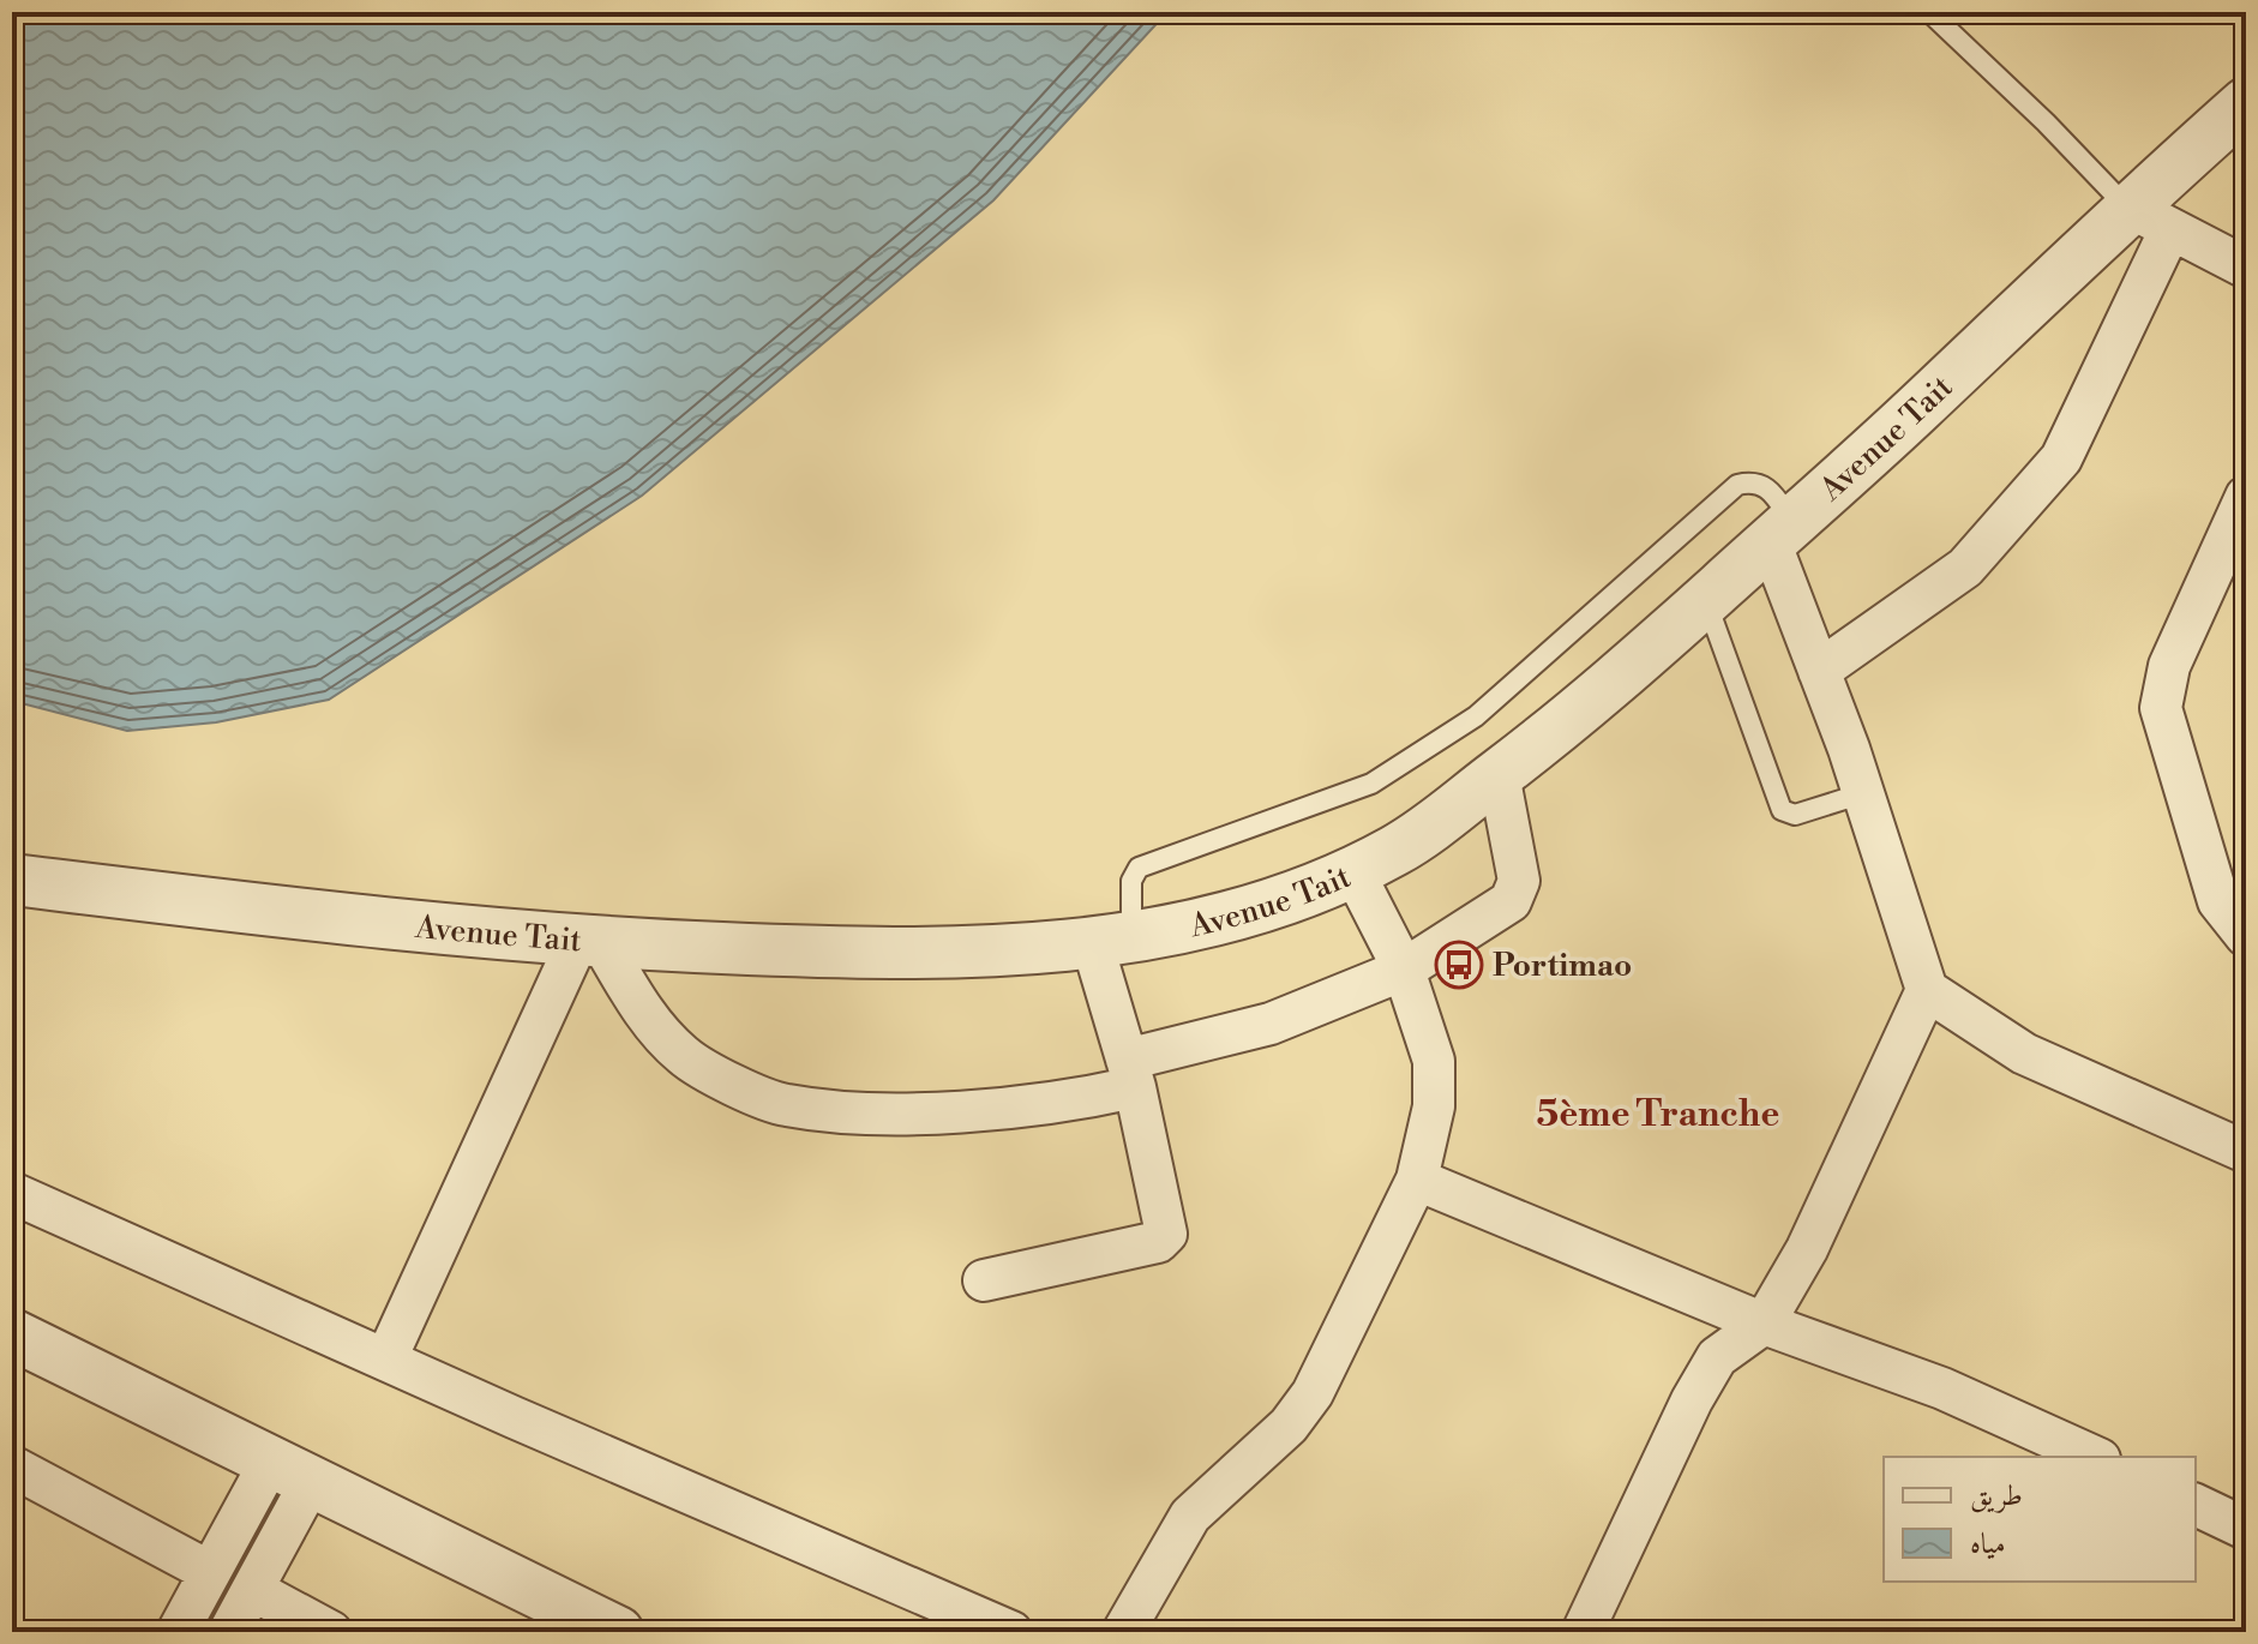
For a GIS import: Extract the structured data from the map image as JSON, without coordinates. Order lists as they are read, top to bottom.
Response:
{
  "streets": {
    "street": ["Avenue Tait"]
  },
  "districts": ["5ème Tranche"],
  "places": {
    "bus stop": ["Portimao"]
  },
  "legend": ["طريق", "مياه"]
}
